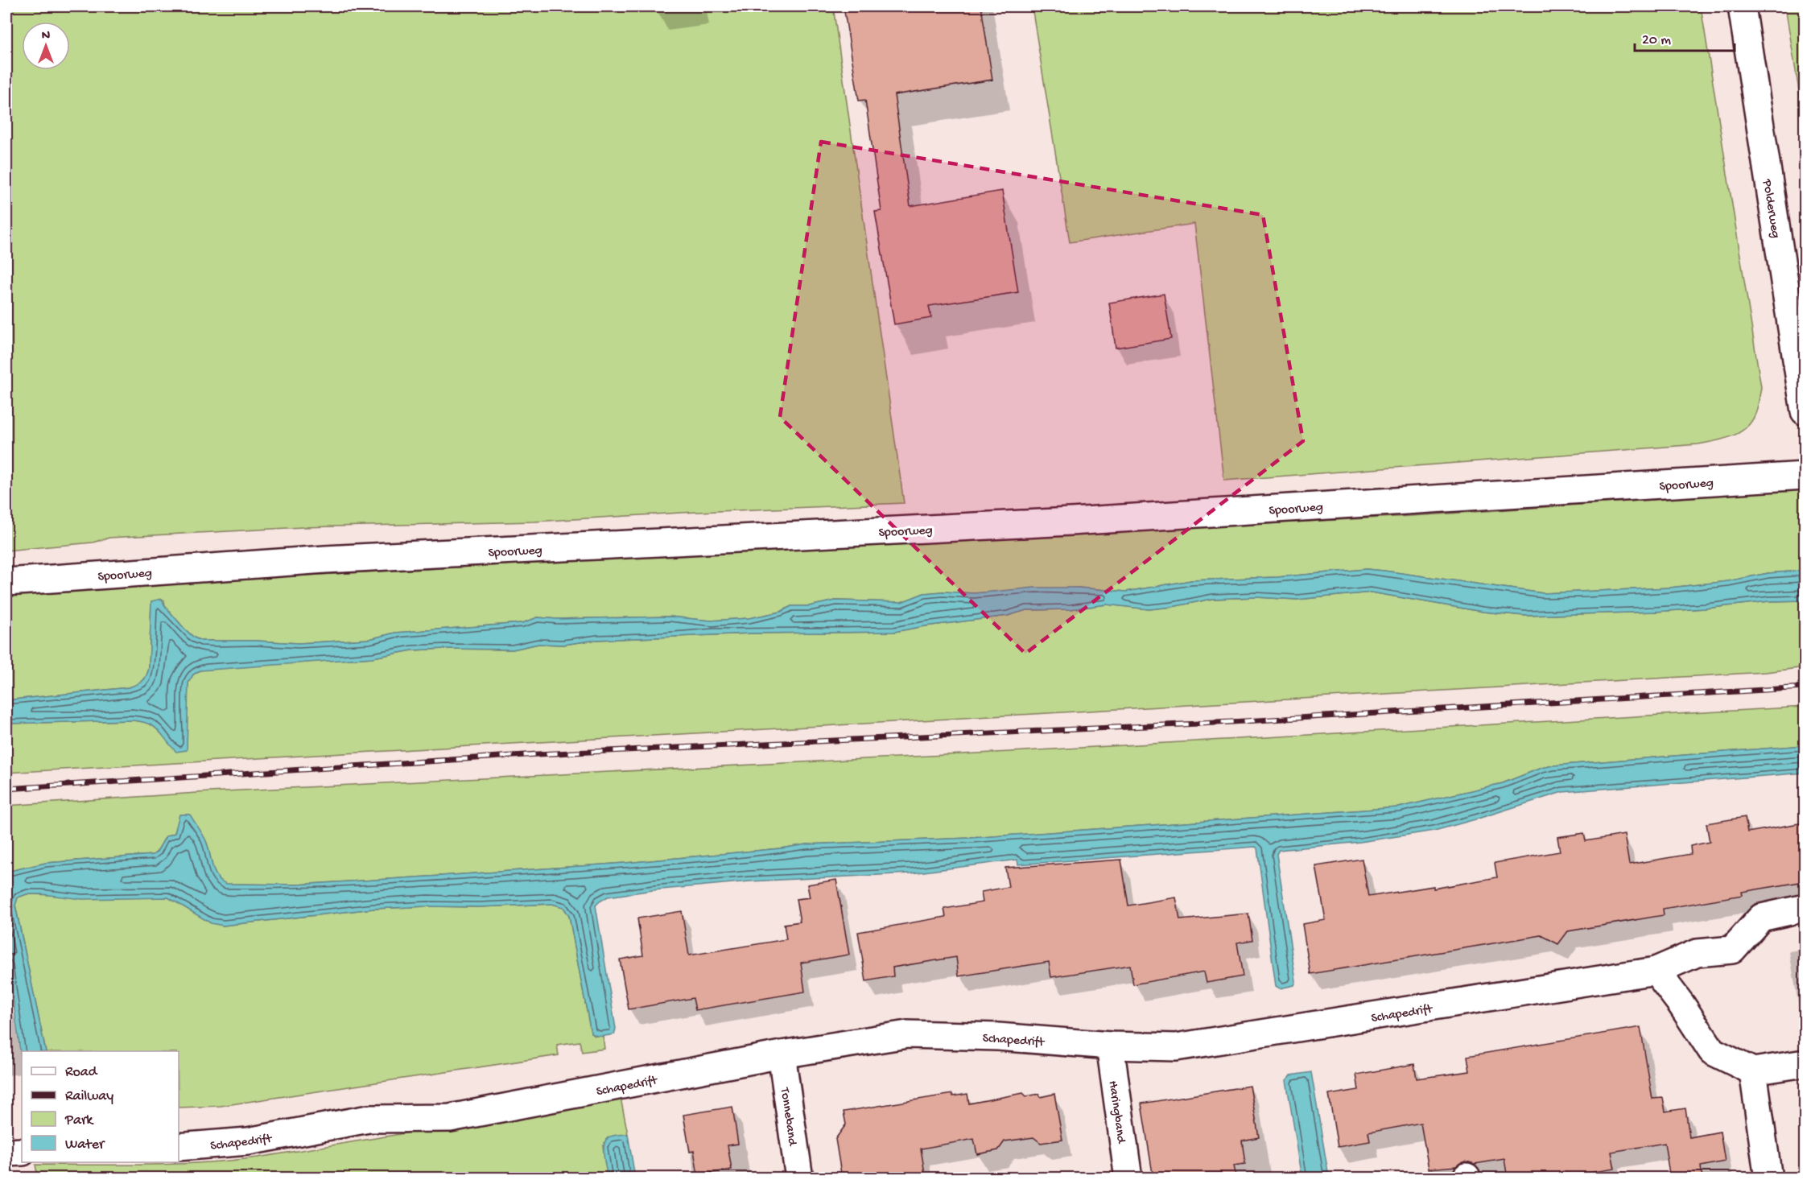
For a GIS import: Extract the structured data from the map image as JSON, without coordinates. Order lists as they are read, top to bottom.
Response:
{
  "streets": {
    "street": [
      "Polderweg",
      "Spoorweg",
      "Schapedrift",
      "Haringband",
      "Tonneband"
    ]
  },
  "crossings": [
    ["Schapedrift", "Haringband"],
    ["Schapedrift", "Tonneband"]
  ],
  "legend": [
    "Road",
    "Railway",
    "Park",
    "Water"
  ],
  "scale_bar": "20 m",
  "north": "top"
}
